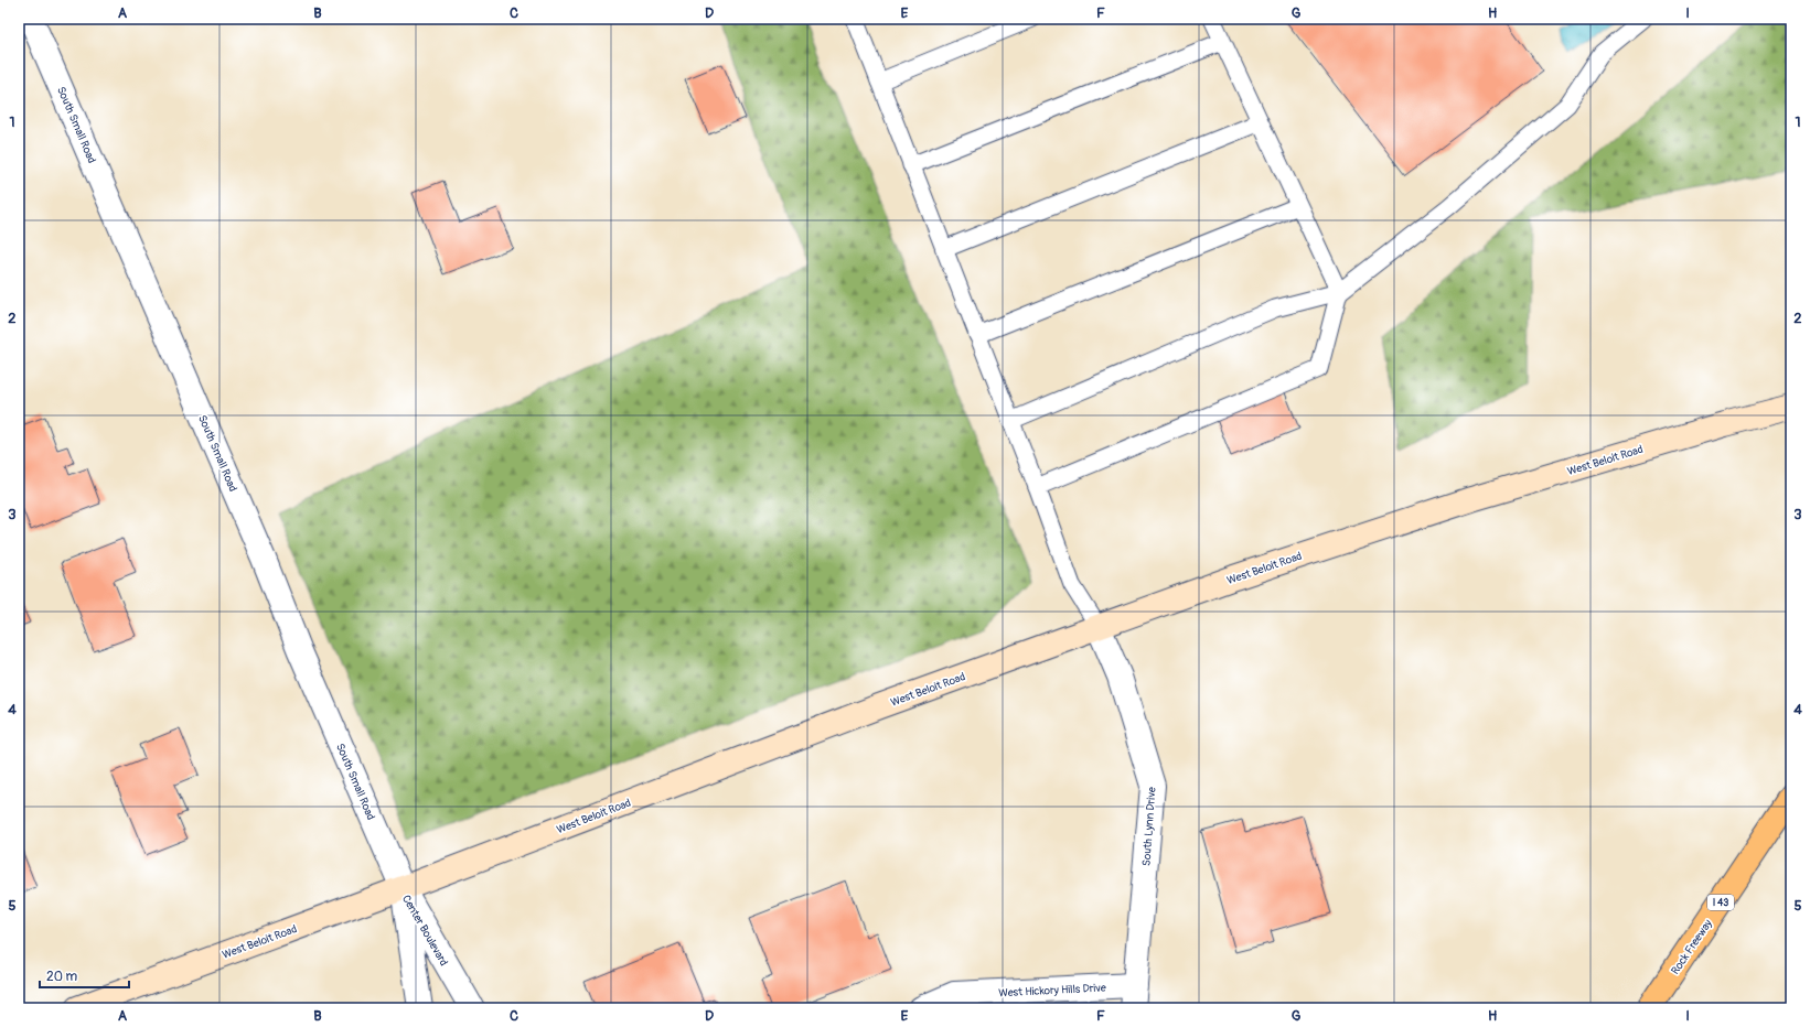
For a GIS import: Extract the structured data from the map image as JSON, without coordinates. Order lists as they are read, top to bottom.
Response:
{
  "streets": {
    "highway": ["I 43", "Rock Freeway"],
    "main road": ["West Beloit Road"],
    "street": [
      "South Small Road",
      "South Lynn Drive",
      "Center Boulevard",
      "West Hickory Hills Drive"
    ]
  },
  "crossings": [
    ["South Small Road", "West Beloit Road"],
    ["South Small Road", "Center Boulevard"],
    ["West Beloit Road", "South Lynn Drive"],
    ["West Beloit Road", "Center Boulevard"],
    ["South Lynn Drive", "West Hickory Hills Drive"]
  ],
  "scale_bar": "20 m",
  "grid": {
    "columns": [
      "A",
      "B",
      "C",
      "D",
      "E",
      "F",
      "G",
      "H",
      "I"
    ],
    "rows": [
      "1",
      "2",
      "3",
      "4",
      "5"
    ]
  }
}
